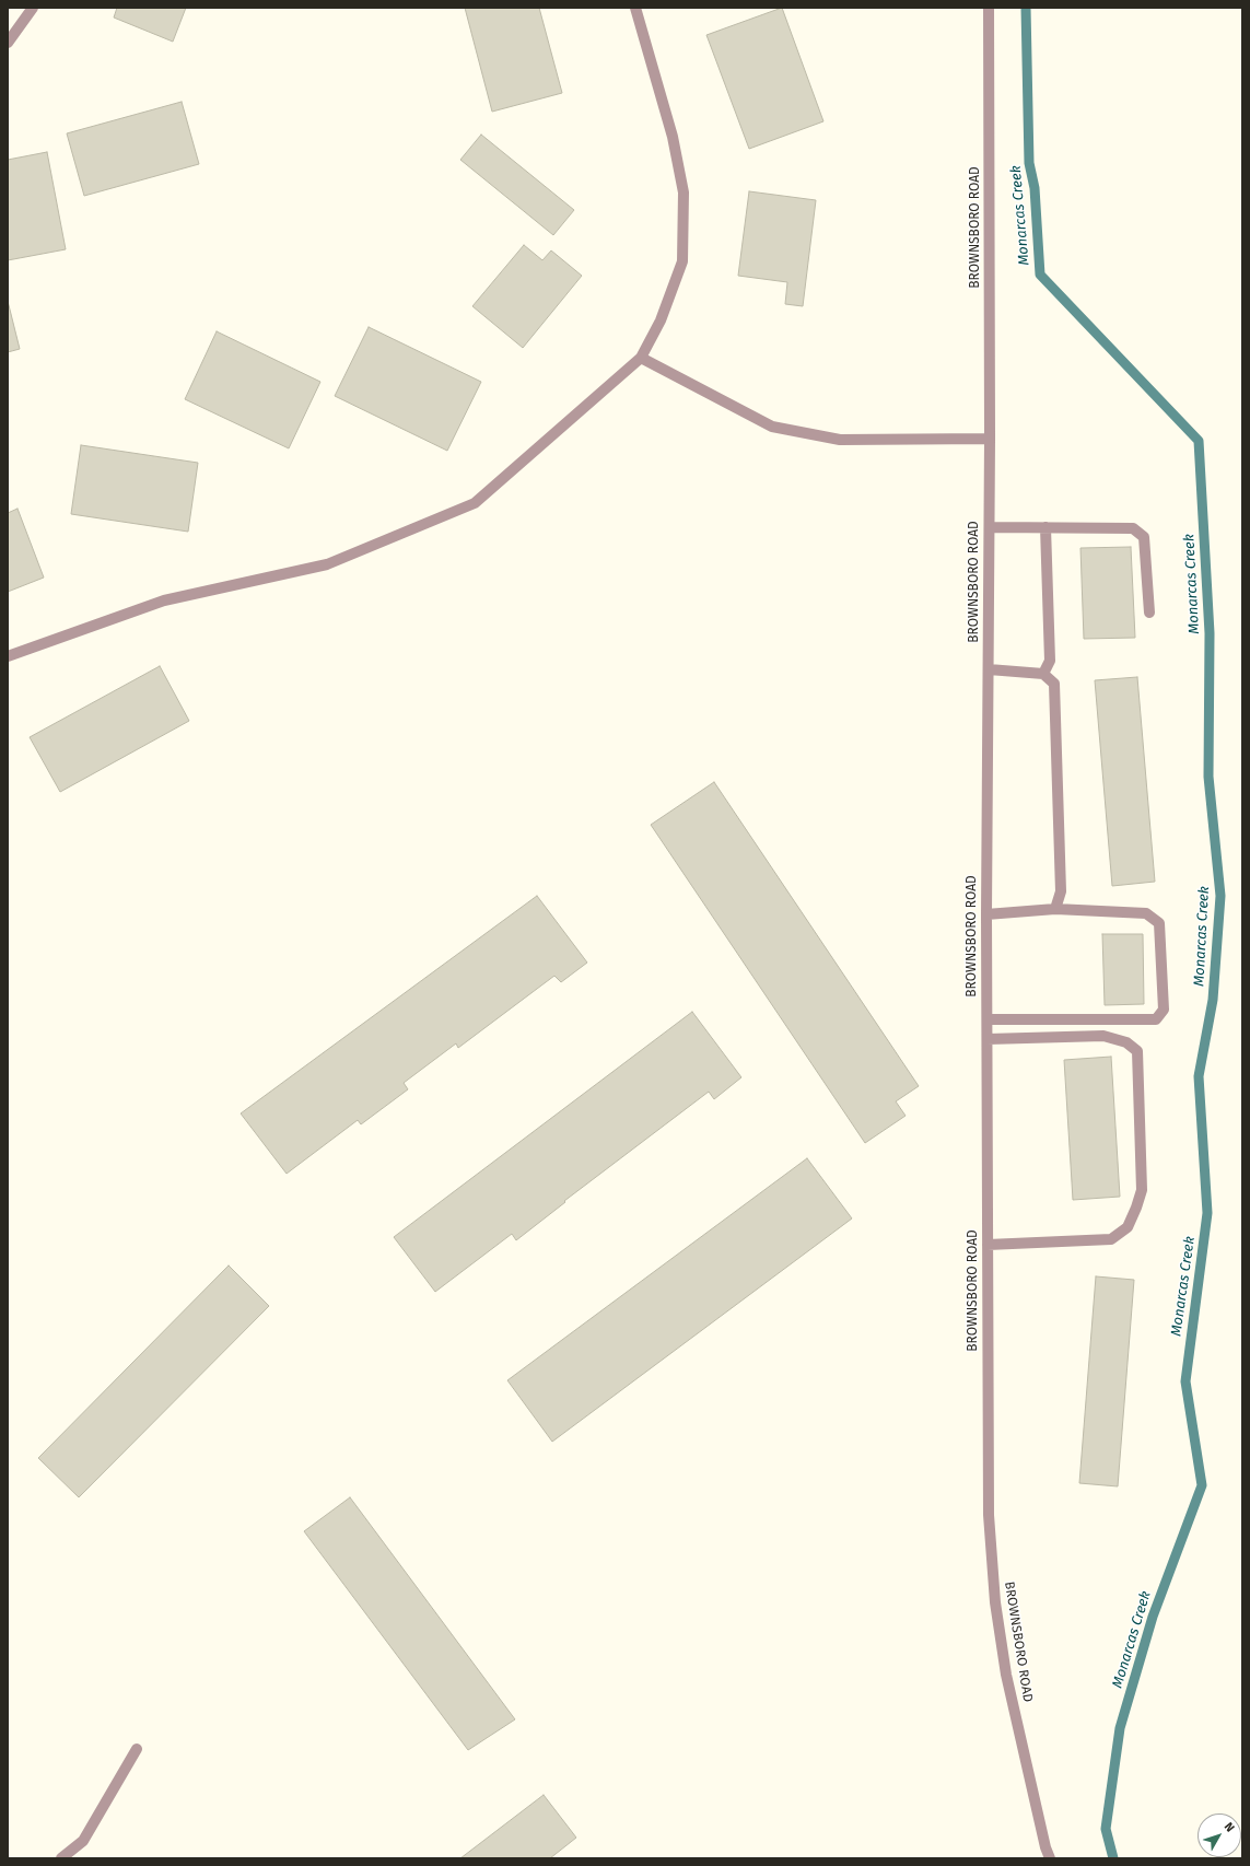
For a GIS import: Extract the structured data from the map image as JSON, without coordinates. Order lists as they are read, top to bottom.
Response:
{
  "streets": {
    "street": ["BROWNSBORO ROAD"]
  },
  "water": ["Monarcas Creek"],
  "north": "top right"
}
